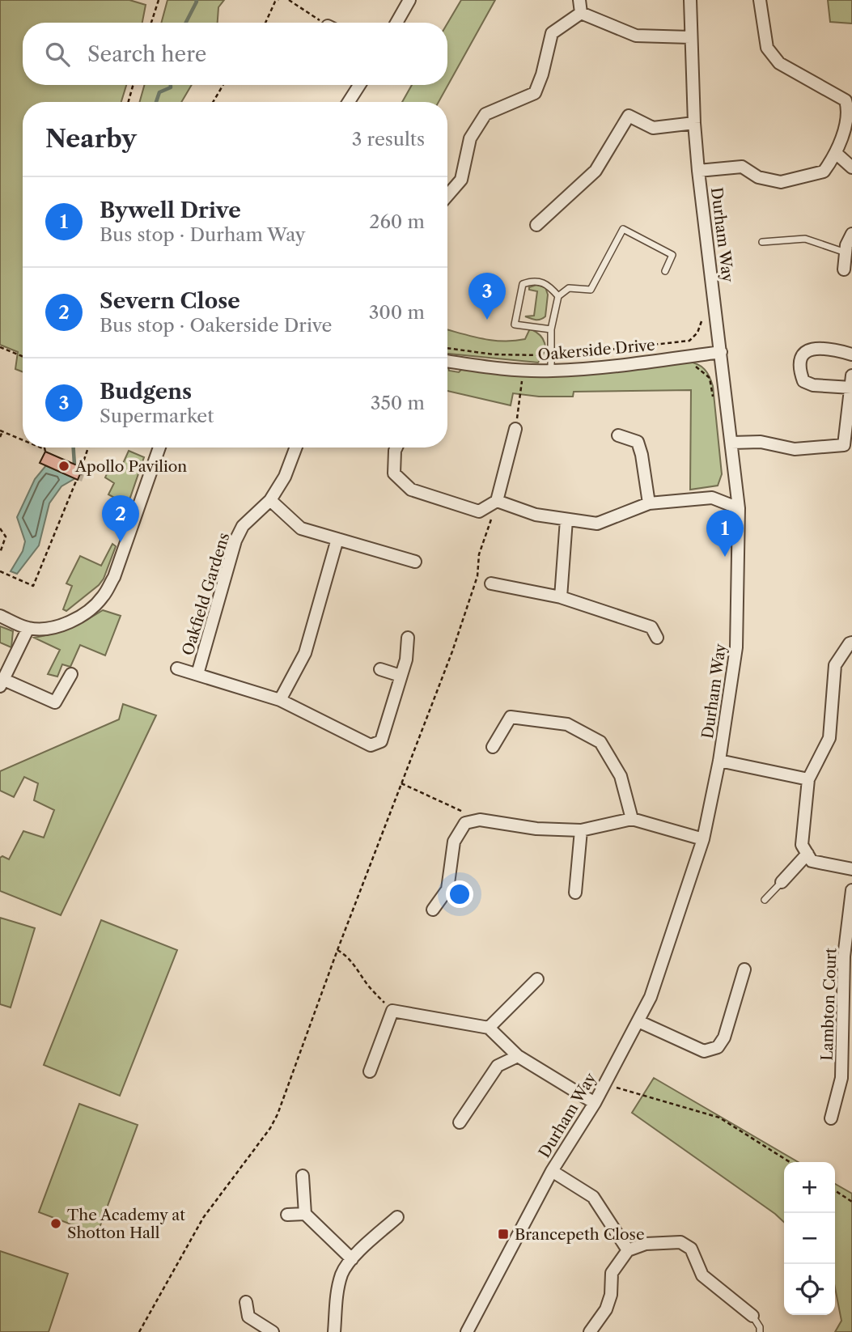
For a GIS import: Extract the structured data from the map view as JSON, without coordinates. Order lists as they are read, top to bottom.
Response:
{
  "streets": {
    "street": [
      "Durham Way",
      "Oakerside Drive",
      "Oakfield Gardens",
      "Lambton Court"
    ]
  },
  "crossings": [
    ["Durham Way", "Oakerside Drive"]
  ],
  "places": {
    "other": ["Apollo Pavilion", "The Academy at Shotton Hall"],
    "transit": ["Brancepeth Close"]
  },
  "page": {
    "search": "Search here",
    "heading": ["Nearby", "3 results"],
    "list": [
      {
        "mark": "1",
        "name": "Bywell Drive",
        "note": "Bus stop · Durham Way",
        "value": "260 m"
      },
      {
        "mark": "2",
        "name": "Severn Close",
        "note": "Bus stop · Oakerside Drive",
        "value": "300 m"
      },
      {
        "mark": "3",
        "name": "Budgens",
        "note": "Supermarket",
        "value": "350 m"
      }
    ],
    "pins": ["3", "2", "1"],
    "map_buttons": ["+", "−"]
  }
}
